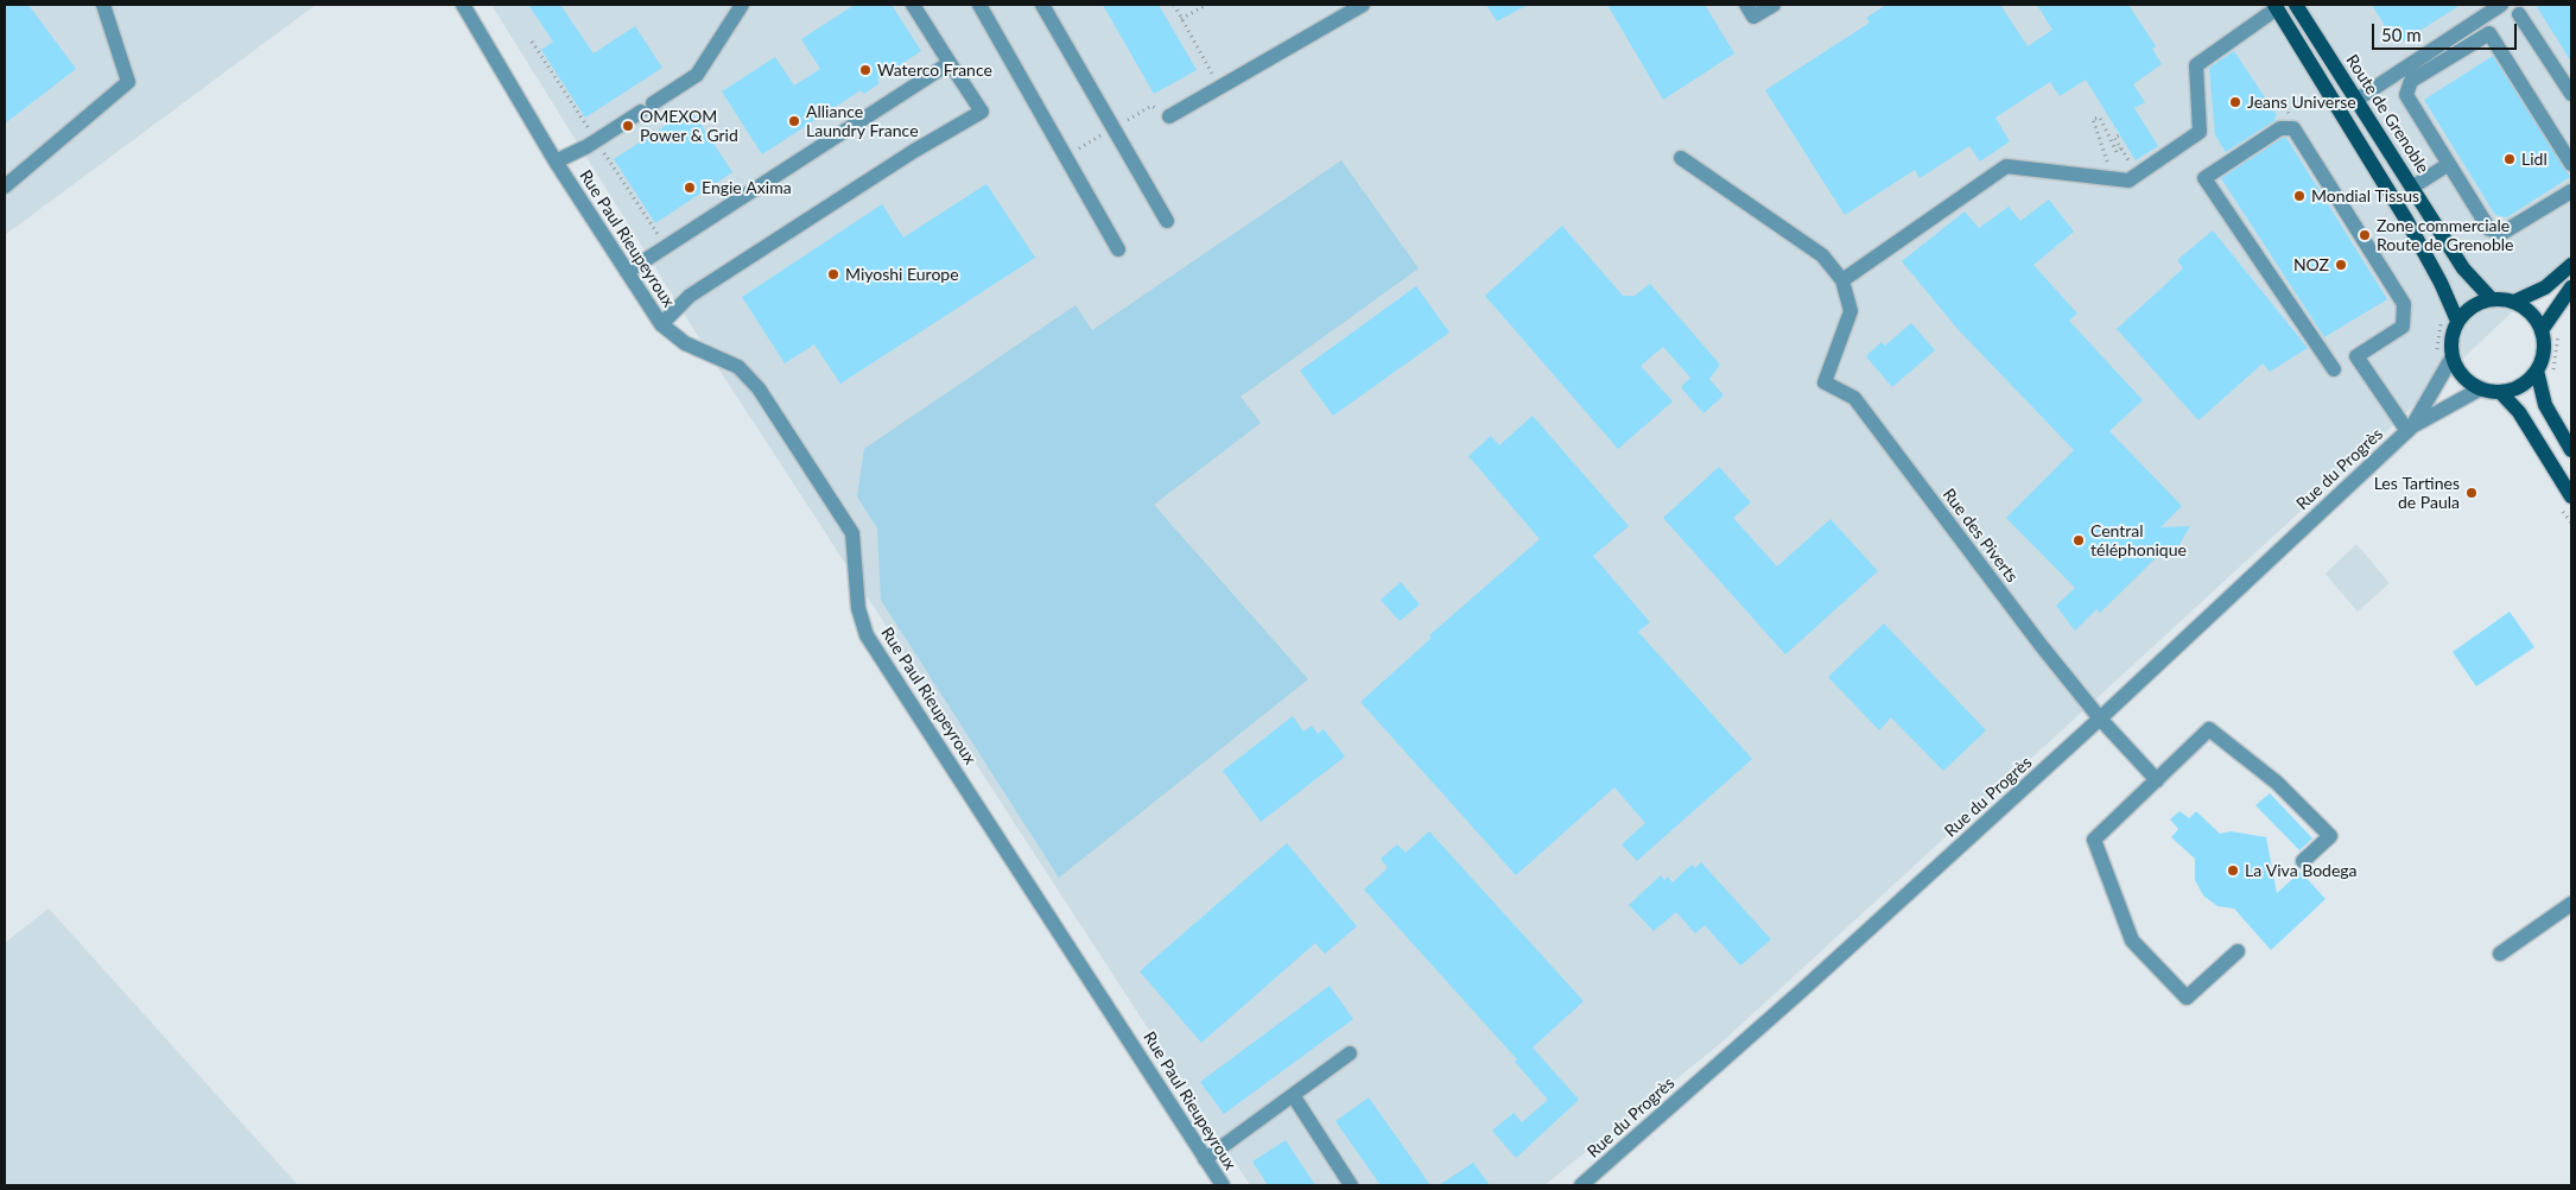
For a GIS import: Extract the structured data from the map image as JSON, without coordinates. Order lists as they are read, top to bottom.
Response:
{
  "streets": {
    "main road": ["Route de Grenoble"],
    "street": ["Rue Paul Rieupeyroux", "Rue du Progrès", "Rue des Piverts"]
  },
  "crossings": [
    ["Route de Grenoble", "Rue du Progrès"],
    ["Rue du Progrès", "Rue des Piverts"]
  ],
  "places": [
    "Waterco France",
    "Jeans Universe",
    "Alliance Laundry France",
    "OMEXOM Power & Grid",
    "Lidl",
    "Engie Axima",
    "Mondial Tissus",
    "Zone commerciale Route de Grenoble",
    "NOZ",
    "Miyoshi Europe",
    "Les Tartines de Paula",
    "Central téléphonique",
    "La Viva Bodega"
  ],
  "scale_bar": "50 m"
}
